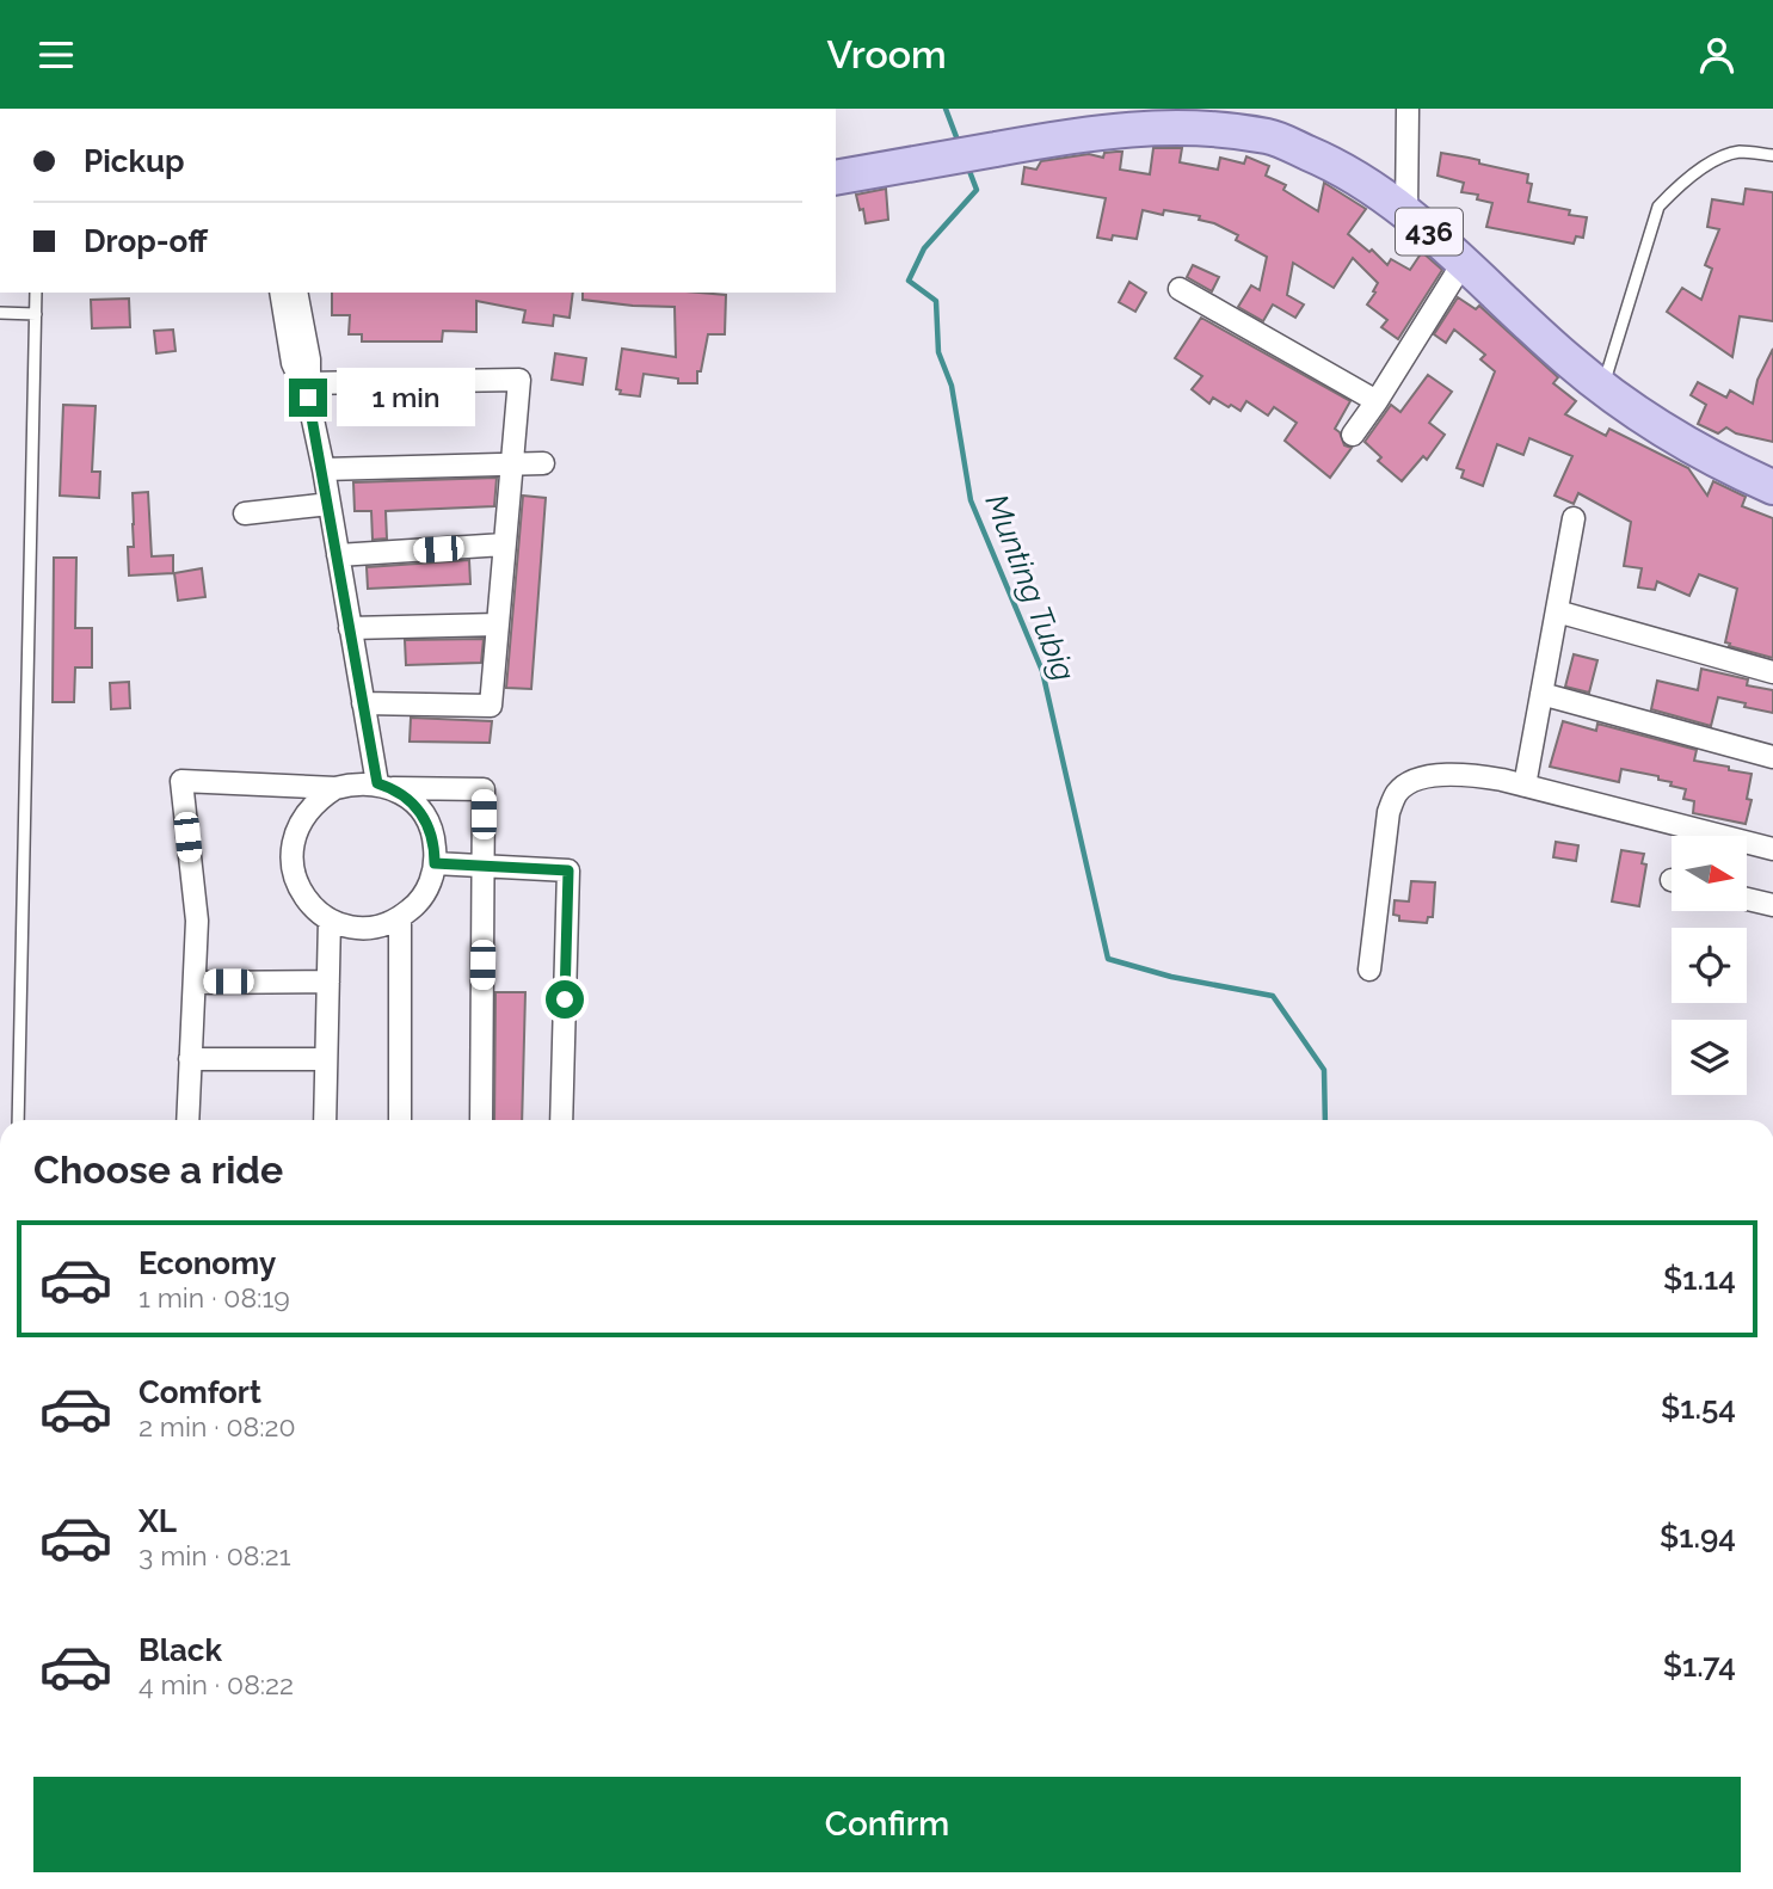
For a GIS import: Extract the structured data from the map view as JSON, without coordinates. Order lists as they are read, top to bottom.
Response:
{
  "streets": {
    "main road": ["436"]
  },
  "water": ["Munting Tubig"],
  "north": "right",
  "page": {
    "header": "Vroom",
    "banner": ["Pickup", "Drop-off"],
    "bubble": "1 min",
    "heading": "Choose a ride",
    "list": [
      {
        "name": "Economy",
        "note": "1 min · 08:19",
        "value": "$1.14"
      },
      {
        "name": "Comfort",
        "note": "2 min · 08:20",
        "value": "$1.54"
      },
      {
        "name": "XL",
        "note": "3 min · 08:21",
        "value": "$1.94"
      },
      {
        "name": "Black",
        "note": "4 min · 08:22",
        "value": "$1.74"
      }
    ],
    "buttons": "Confirm"
  }
}
